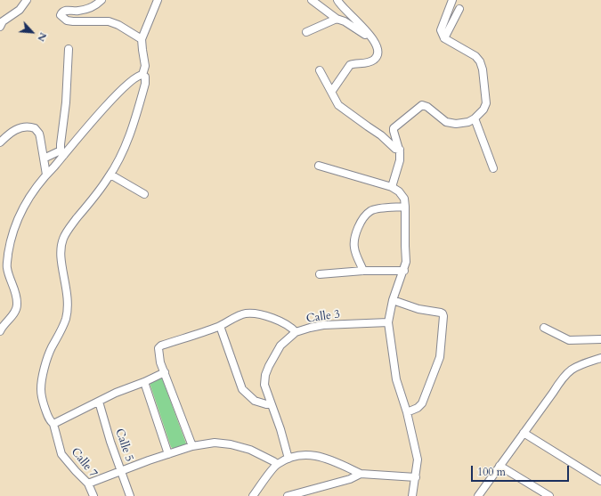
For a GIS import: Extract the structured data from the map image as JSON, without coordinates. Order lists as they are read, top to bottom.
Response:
{
  "streets": {
    "street": ["Calle 3", "Calle 5", "Calle 7"]
  },
  "scale_bar": "100 m",
  "north": "bottom right"
}
